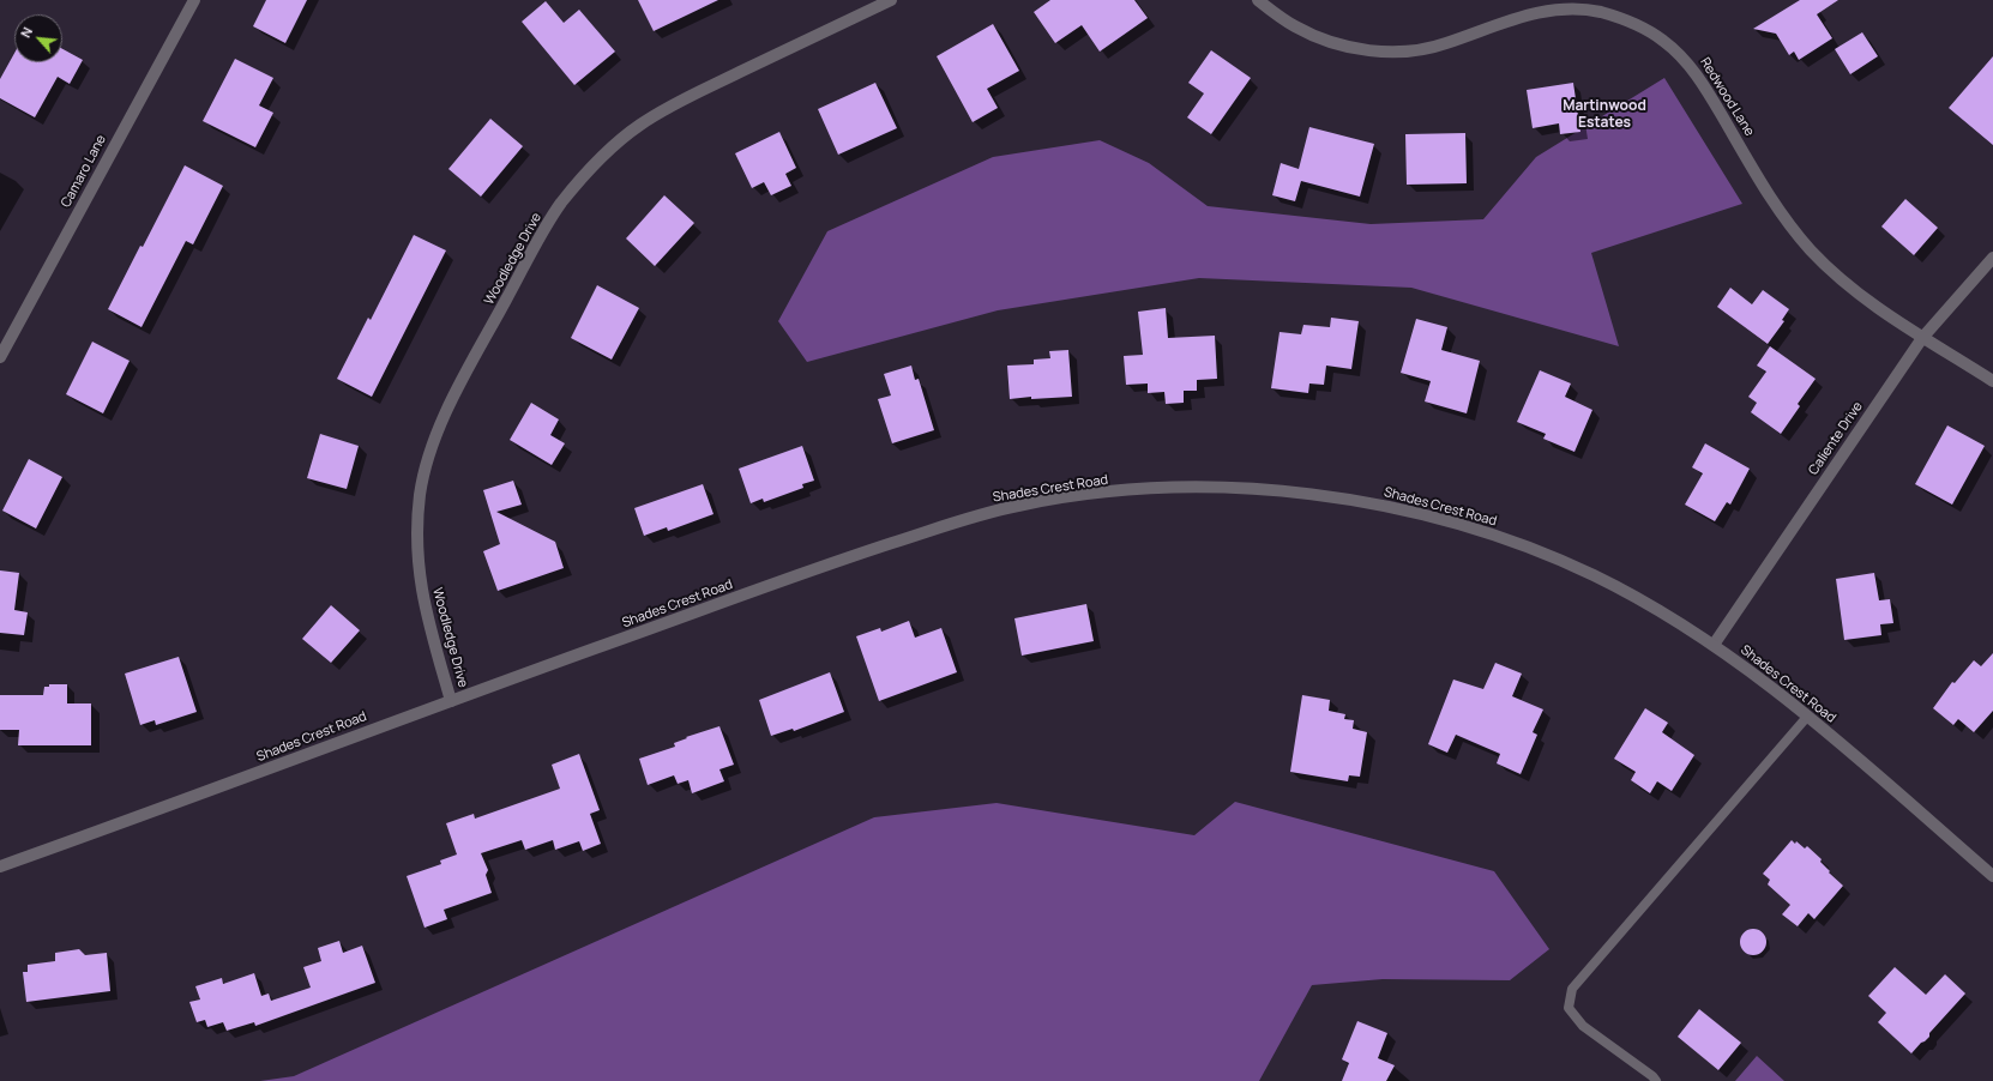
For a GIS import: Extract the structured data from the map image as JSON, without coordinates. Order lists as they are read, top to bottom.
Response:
{
  "streets": {
    "street": [
      "Redwood Lane",
      "Camaro Lane",
      "Woodledge Drive",
      "Caliente Drive",
      "Shades Crest Road"
    ]
  },
  "crossings": [
    ["Redwood Lane", "Caliente Drive"],
    ["Woodledge Drive", "Shades Crest Road"],
    ["Caliente Drive", "Shades Crest Road"]
  ],
  "districts": ["Martinwood Estates"],
  "north": "top left"
}
